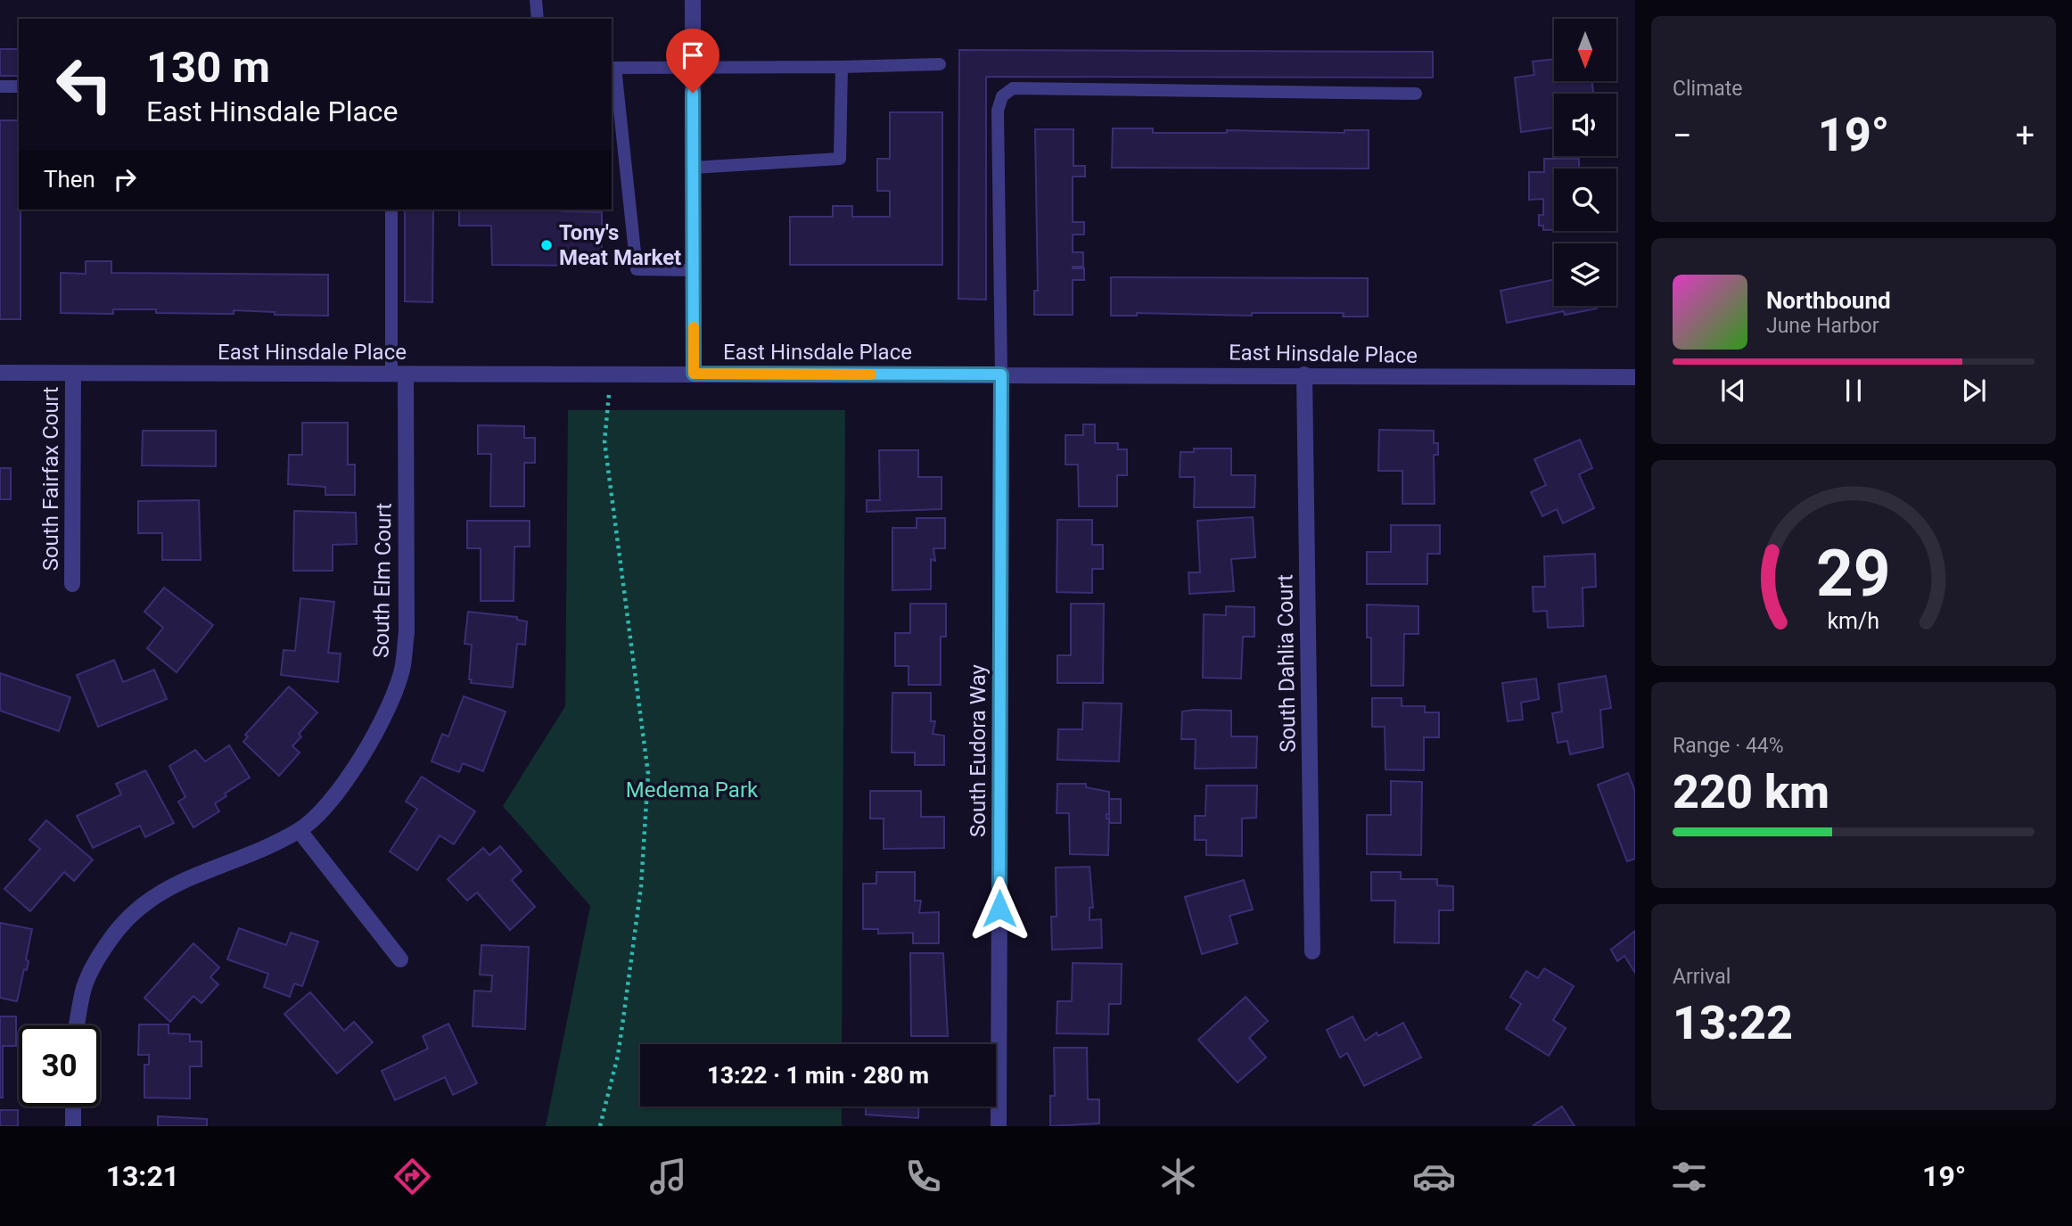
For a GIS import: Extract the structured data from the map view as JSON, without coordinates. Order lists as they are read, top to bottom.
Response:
{
  "streets": {
    "street": [
      "East Hinsdale Place",
      "South Fairfax Court",
      "South Elm Court",
      "South Dahlia Court",
      "South Eudora Way"
    ]
  },
  "crossings": [
    ["East Hinsdale Place", "South Fairfax Court"],
    ["East Hinsdale Place", "South Elm Court"],
    ["East Hinsdale Place", "South Dahlia Court"],
    ["East Hinsdale Place", "South Eudora Way"]
  ],
  "parks": ["Medema Park"],
  "places": ["Tony's Meat Market"],
  "north": "bottom",
  "page": {
    "tile": [
      "Climate",
      ["Range · 44%", "220 km"],
      ["Arrival", "13:22"]
    ],
    "turn": ["130 m", "East Hinsdale Place"],
    "heat": ["−", "19°", "+"],
    "then": "Then",
    "song": ["Northbound", "June Harbor"],
    "limit": "30",
    "trip": "13:22 · 1 min · 280 m",
    "tabs": ["13:21", "19°"],
    "gauge": ["29", "km/h"]
  }
}
